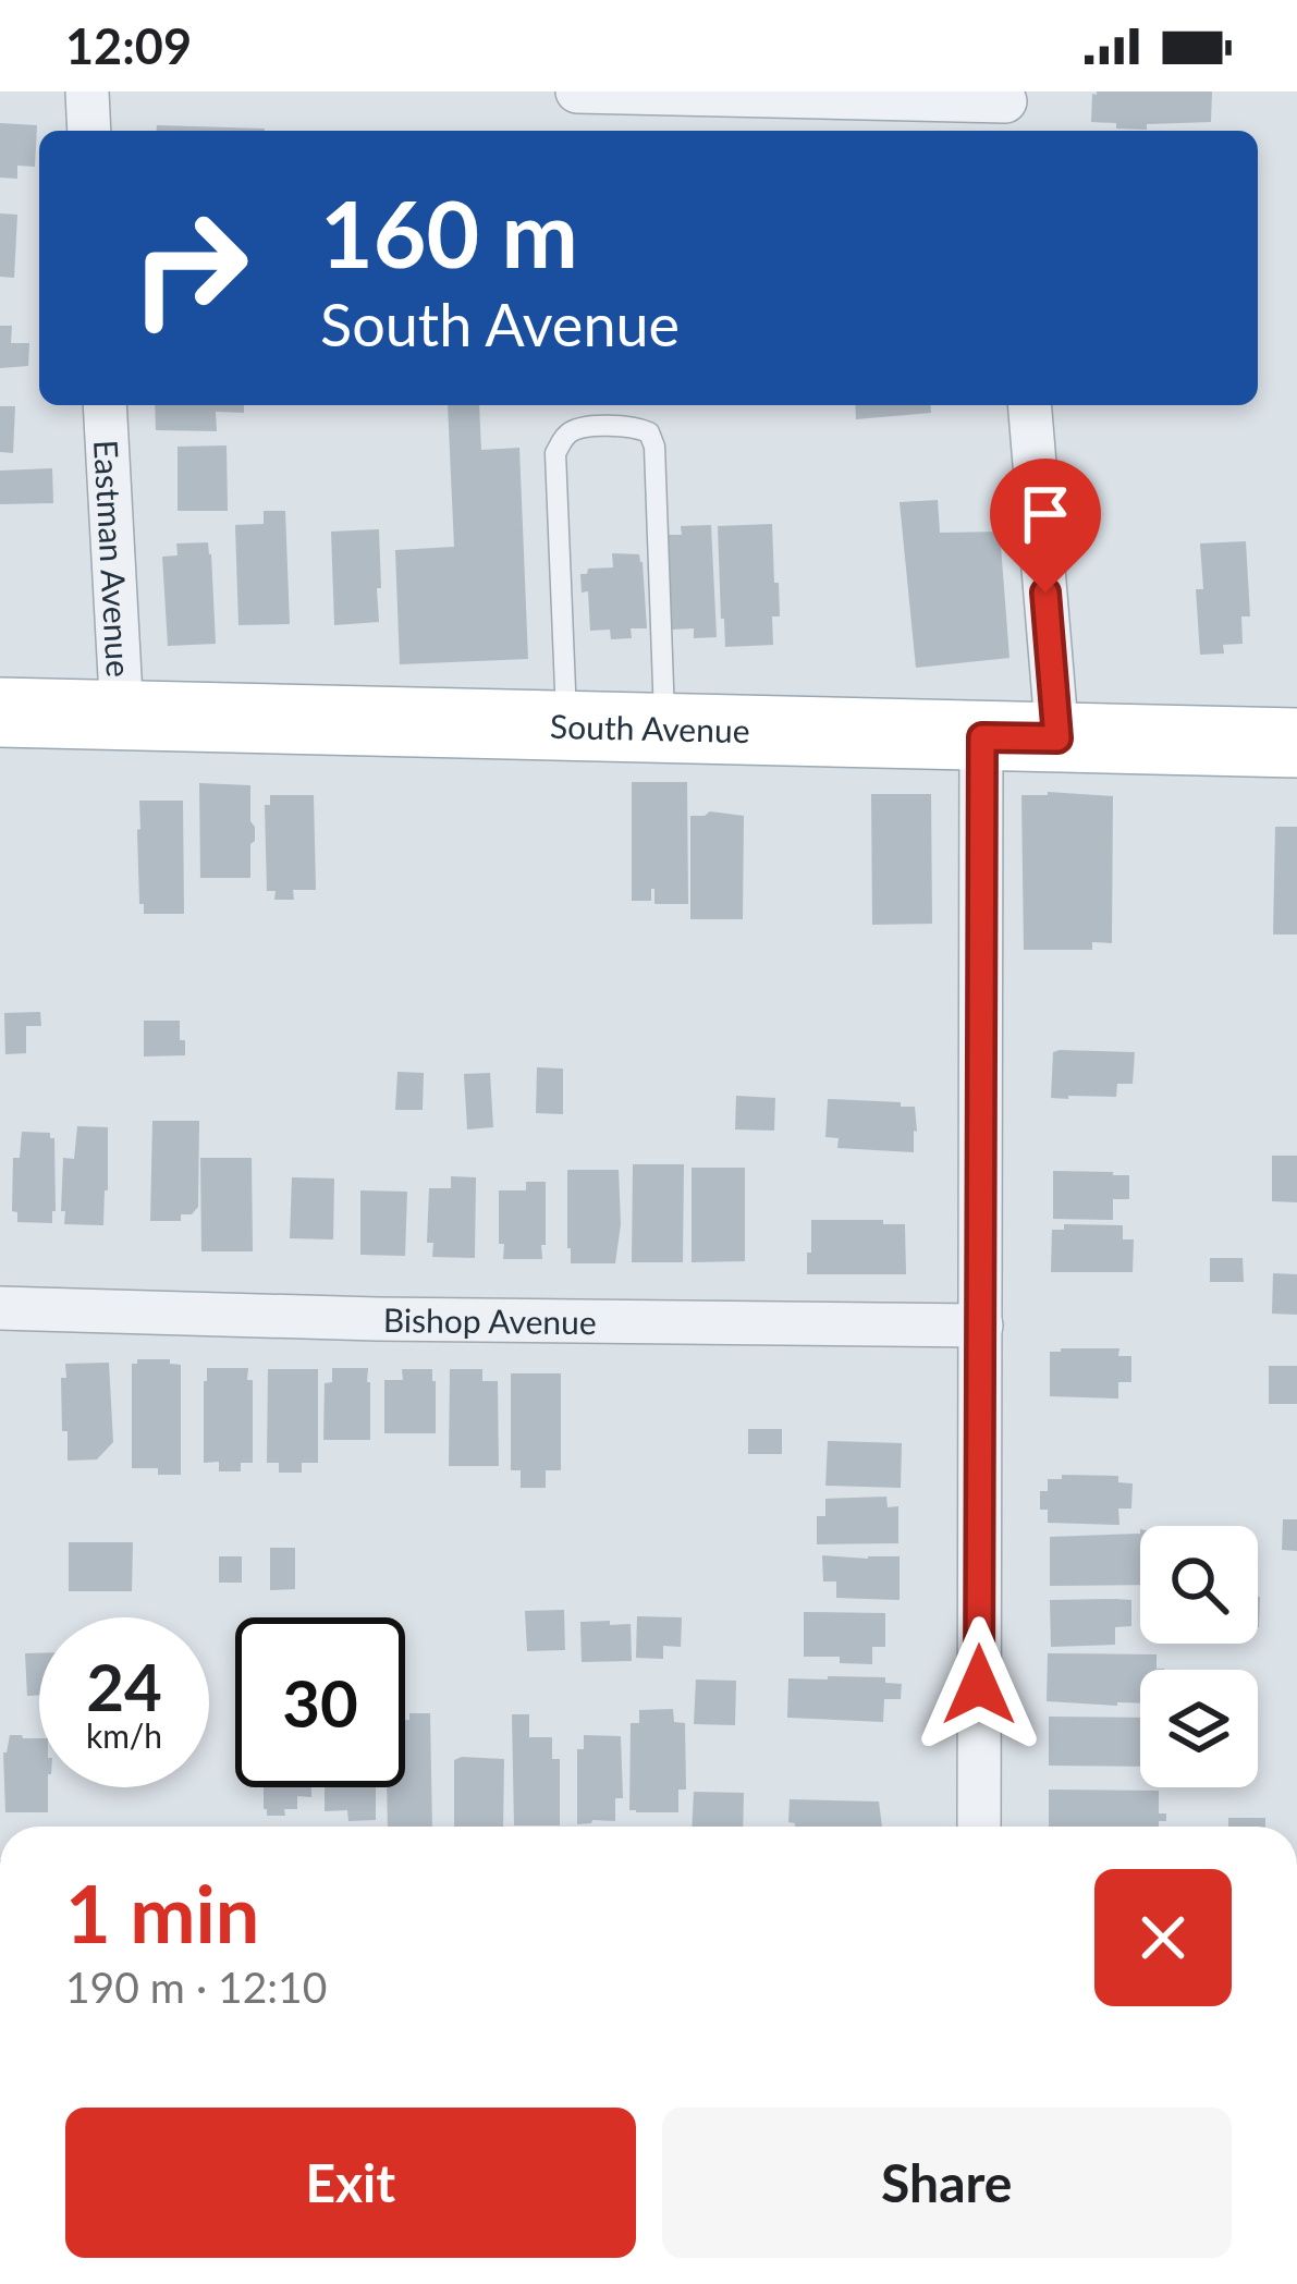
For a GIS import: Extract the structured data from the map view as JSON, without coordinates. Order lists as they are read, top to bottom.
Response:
{
  "streets": {
    "main road": ["South Avenue"],
    "street": ["Eastman Avenue", "Bishop Avenue"]
  },
  "crossings": [
    ["Eastman Avenue", "South Avenue"]
  ],
  "page": {
    "status": "12:09",
    "turn": ["160 m", "South Avenue"],
    "speed": "24 km/h",
    "limit": "30",
    "heading": ["1 min", "190 m · 12:10"],
    "buttons": ["Exit", "Share"]
  }
}
